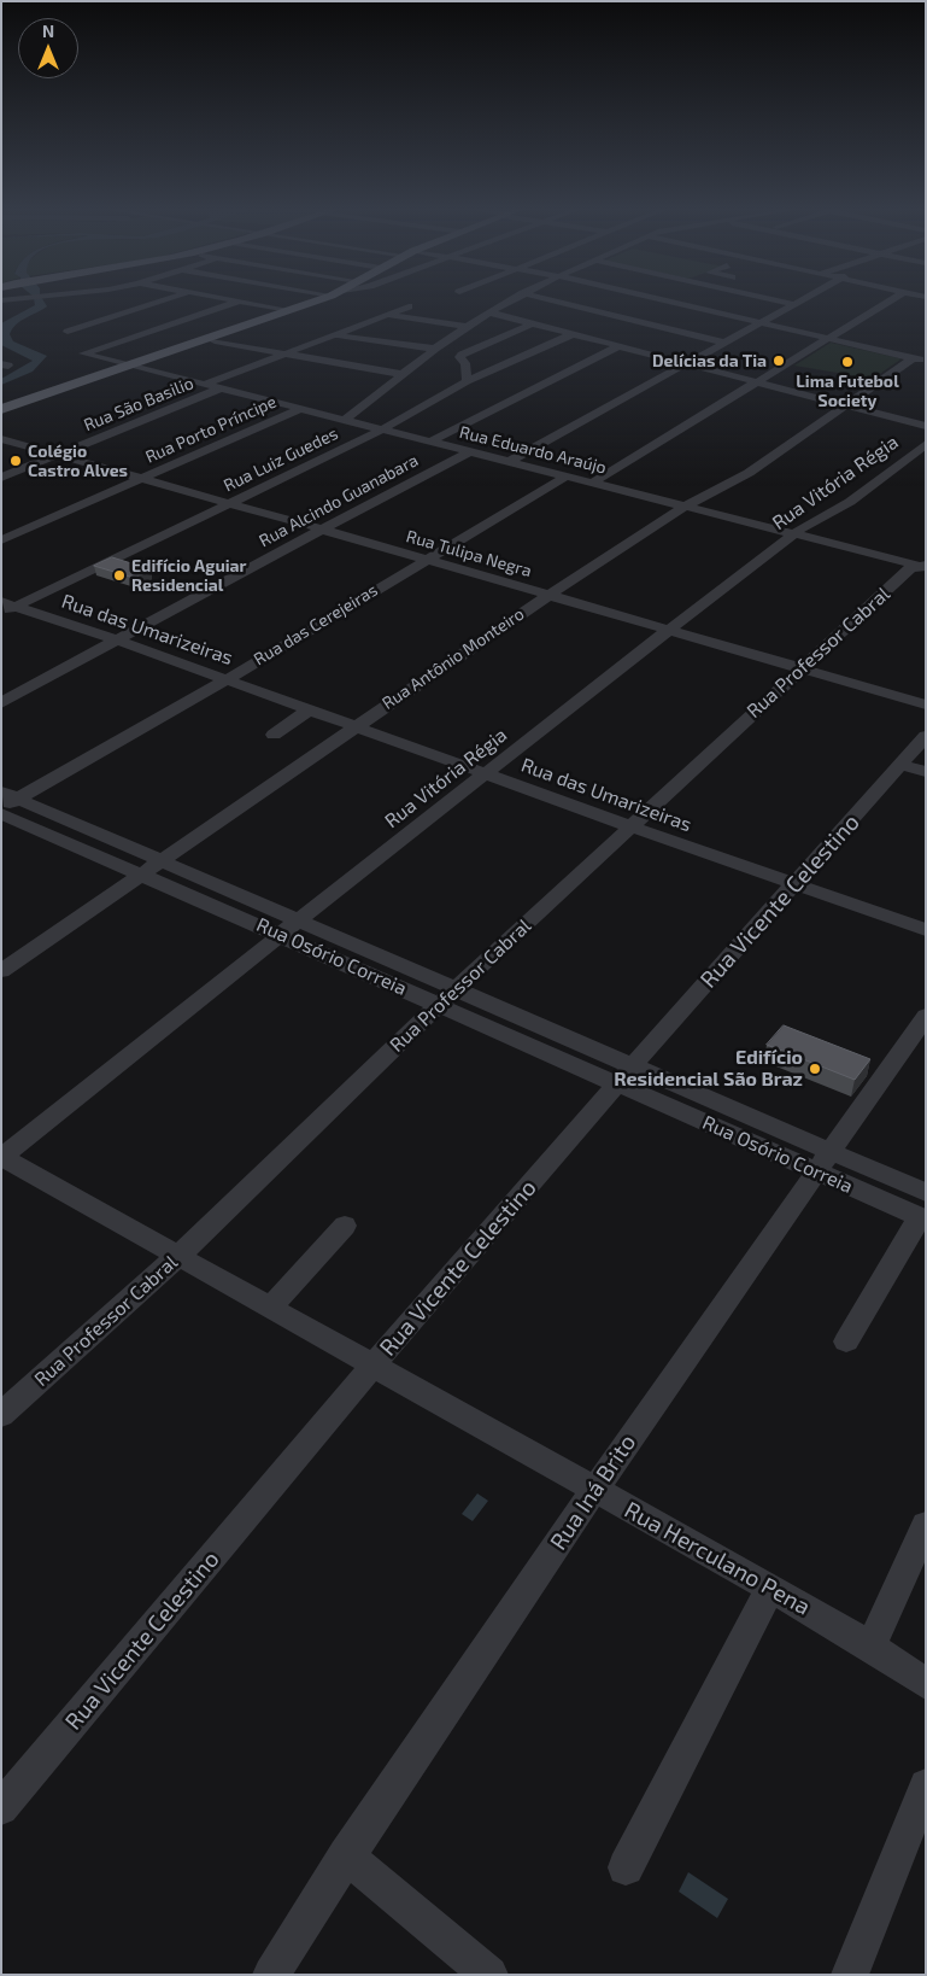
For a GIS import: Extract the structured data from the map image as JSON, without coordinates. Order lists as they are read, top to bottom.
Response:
{
  "streets": {
    "street": [
      "Rua São Basilio",
      "Rua Porto Príncipe",
      "Rua Eduardo Araújo",
      "Rua Luiz Guedes",
      "Rua Vitória Régia",
      "Rua Alcindo Guanabara",
      "Rua Tulipa Negra",
      "Rua das Cerejeiras",
      "Rua das Umarizeiras",
      "Rua Professor Cabral",
      "Rua Antônio Monteiro",
      "Rua Vicente Celestino",
      "Rua Osório Correia",
      "Rua Iná Brito",
      "Rua Herculano Pena"
    ]
  },
  "crossings": [
    ["Rua São Basilio", "Rua Eduardo Araújo"],
    ["Rua São Basilio", "Rua Tulipa Negra"],
    ["Rua Porto Príncipe", "Rua Eduardo Araújo"],
    ["Rua Porto Príncipe", "Rua Tulipa Negra"],
    ["Rua Eduardo Araújo", "Rua Luiz Guedes"],
    ["Rua Eduardo Araújo", "Rua Vitória Régia"],
    ["Rua Eduardo Araújo", "Rua Alcindo Guanabara"],
    ["Rua Eduardo Araújo", "Rua das Cerejeiras"],
    ["Rua Eduardo Araújo", "Rua Professor Cabral"],
    ["Rua Eduardo Araújo", "Rua Antônio Monteiro"],
    ["Rua Luiz Guedes", "Rua Tulipa Negra"],
    ["Rua Luiz Guedes", "Rua das Umarizeiras"],
    ["Rua Vitória Régia", "Rua Tulipa Negra"],
    ["Rua Vitória Régia", "Rua das Umarizeiras"],
    ["Rua Vitória Régia", "Rua Osório Correia"],
    ["Rua Vitória Régia", "Rua Herculano Pena"],
    ["Rua Alcindo Guanabara", "Rua Tulipa Negra"],
    ["Rua Alcindo Guanabara", "Rua das Umarizeiras"],
    ["Rua Tulipa Negra", "Rua das Cerejeiras"],
    ["Rua Tulipa Negra", "Rua Professor Cabral"],
    ["Rua Tulipa Negra", "Rua Antônio Monteiro"],
    ["Rua das Cerejeiras", "Rua das Umarizeiras"],
    ["Rua das Cerejeiras", "Rua Osório Correia"],
    ["Rua das Umarizeiras", "Rua Professor Cabral"],
    ["Rua das Umarizeiras", "Rua Antônio Monteiro"],
    ["Rua das Umarizeiras", "Rua Vicente Celestino"],
    ["Rua Professor Cabral", "Rua Osório Correia"],
    ["Rua Professor Cabral", "Rua Herculano Pena"],
    ["Rua Antônio Monteiro", "Rua Osório Correia"],
    ["Rua Vicente Celestino", "Rua Osório Correia"],
    ["Rua Vicente Celestino", "Rua Herculano Pena"],
    ["Rua Osório Correia", "Rua Iná Brito"],
    ["Rua Iná Brito", "Rua Herculano Pena"]
  ],
  "places": [
    "Delícias da Tia",
    "Lima Futebol Society",
    "Colégio Castro Alves",
    "Edifício Aguiar Residencial",
    "Edifício Residencial São Braz"
  ],
  "north": "top"
}
